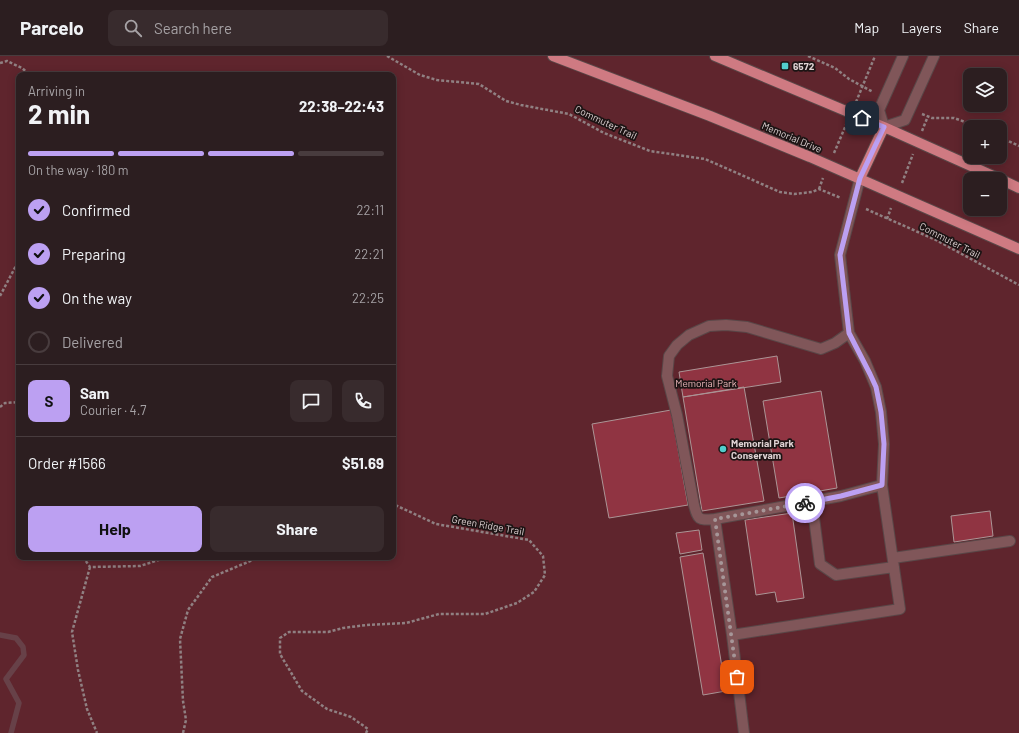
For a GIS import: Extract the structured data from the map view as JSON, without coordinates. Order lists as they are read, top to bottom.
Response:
{
  "streets": {
    "main road": ["Memorial Drive"],
    "path": ["Commuter Trail", "Green Ridge Trail"]
  },
  "parks": ["Memorial Park"],
  "places": {
    "transit": ["6572"],
    "other": ["Memorial Park Conservam"]
  },
  "page": {
    "header": "Parcelo",
    "search": "Search here",
    "nav": ["Map", "Layers", "Share"],
    "map_buttons": ["+", "−"],
    "heading": ["2 min", "Arriving in", "22:38–22:43"],
    "panel": [
      "Sam",
      "Courier · 4.7",
      "Order #1566",
      "$51.69"
    ],
    "bar": "On the way · 180 m",
    "list": [
      ["Confirmed", "22:11"],
      ["Preparing", "22:21"],
      ["On the way", "22:25"],
      "Delivered"
    ],
    "round": "S",
    "buttons": ["Help", "Share"]
  }
}
